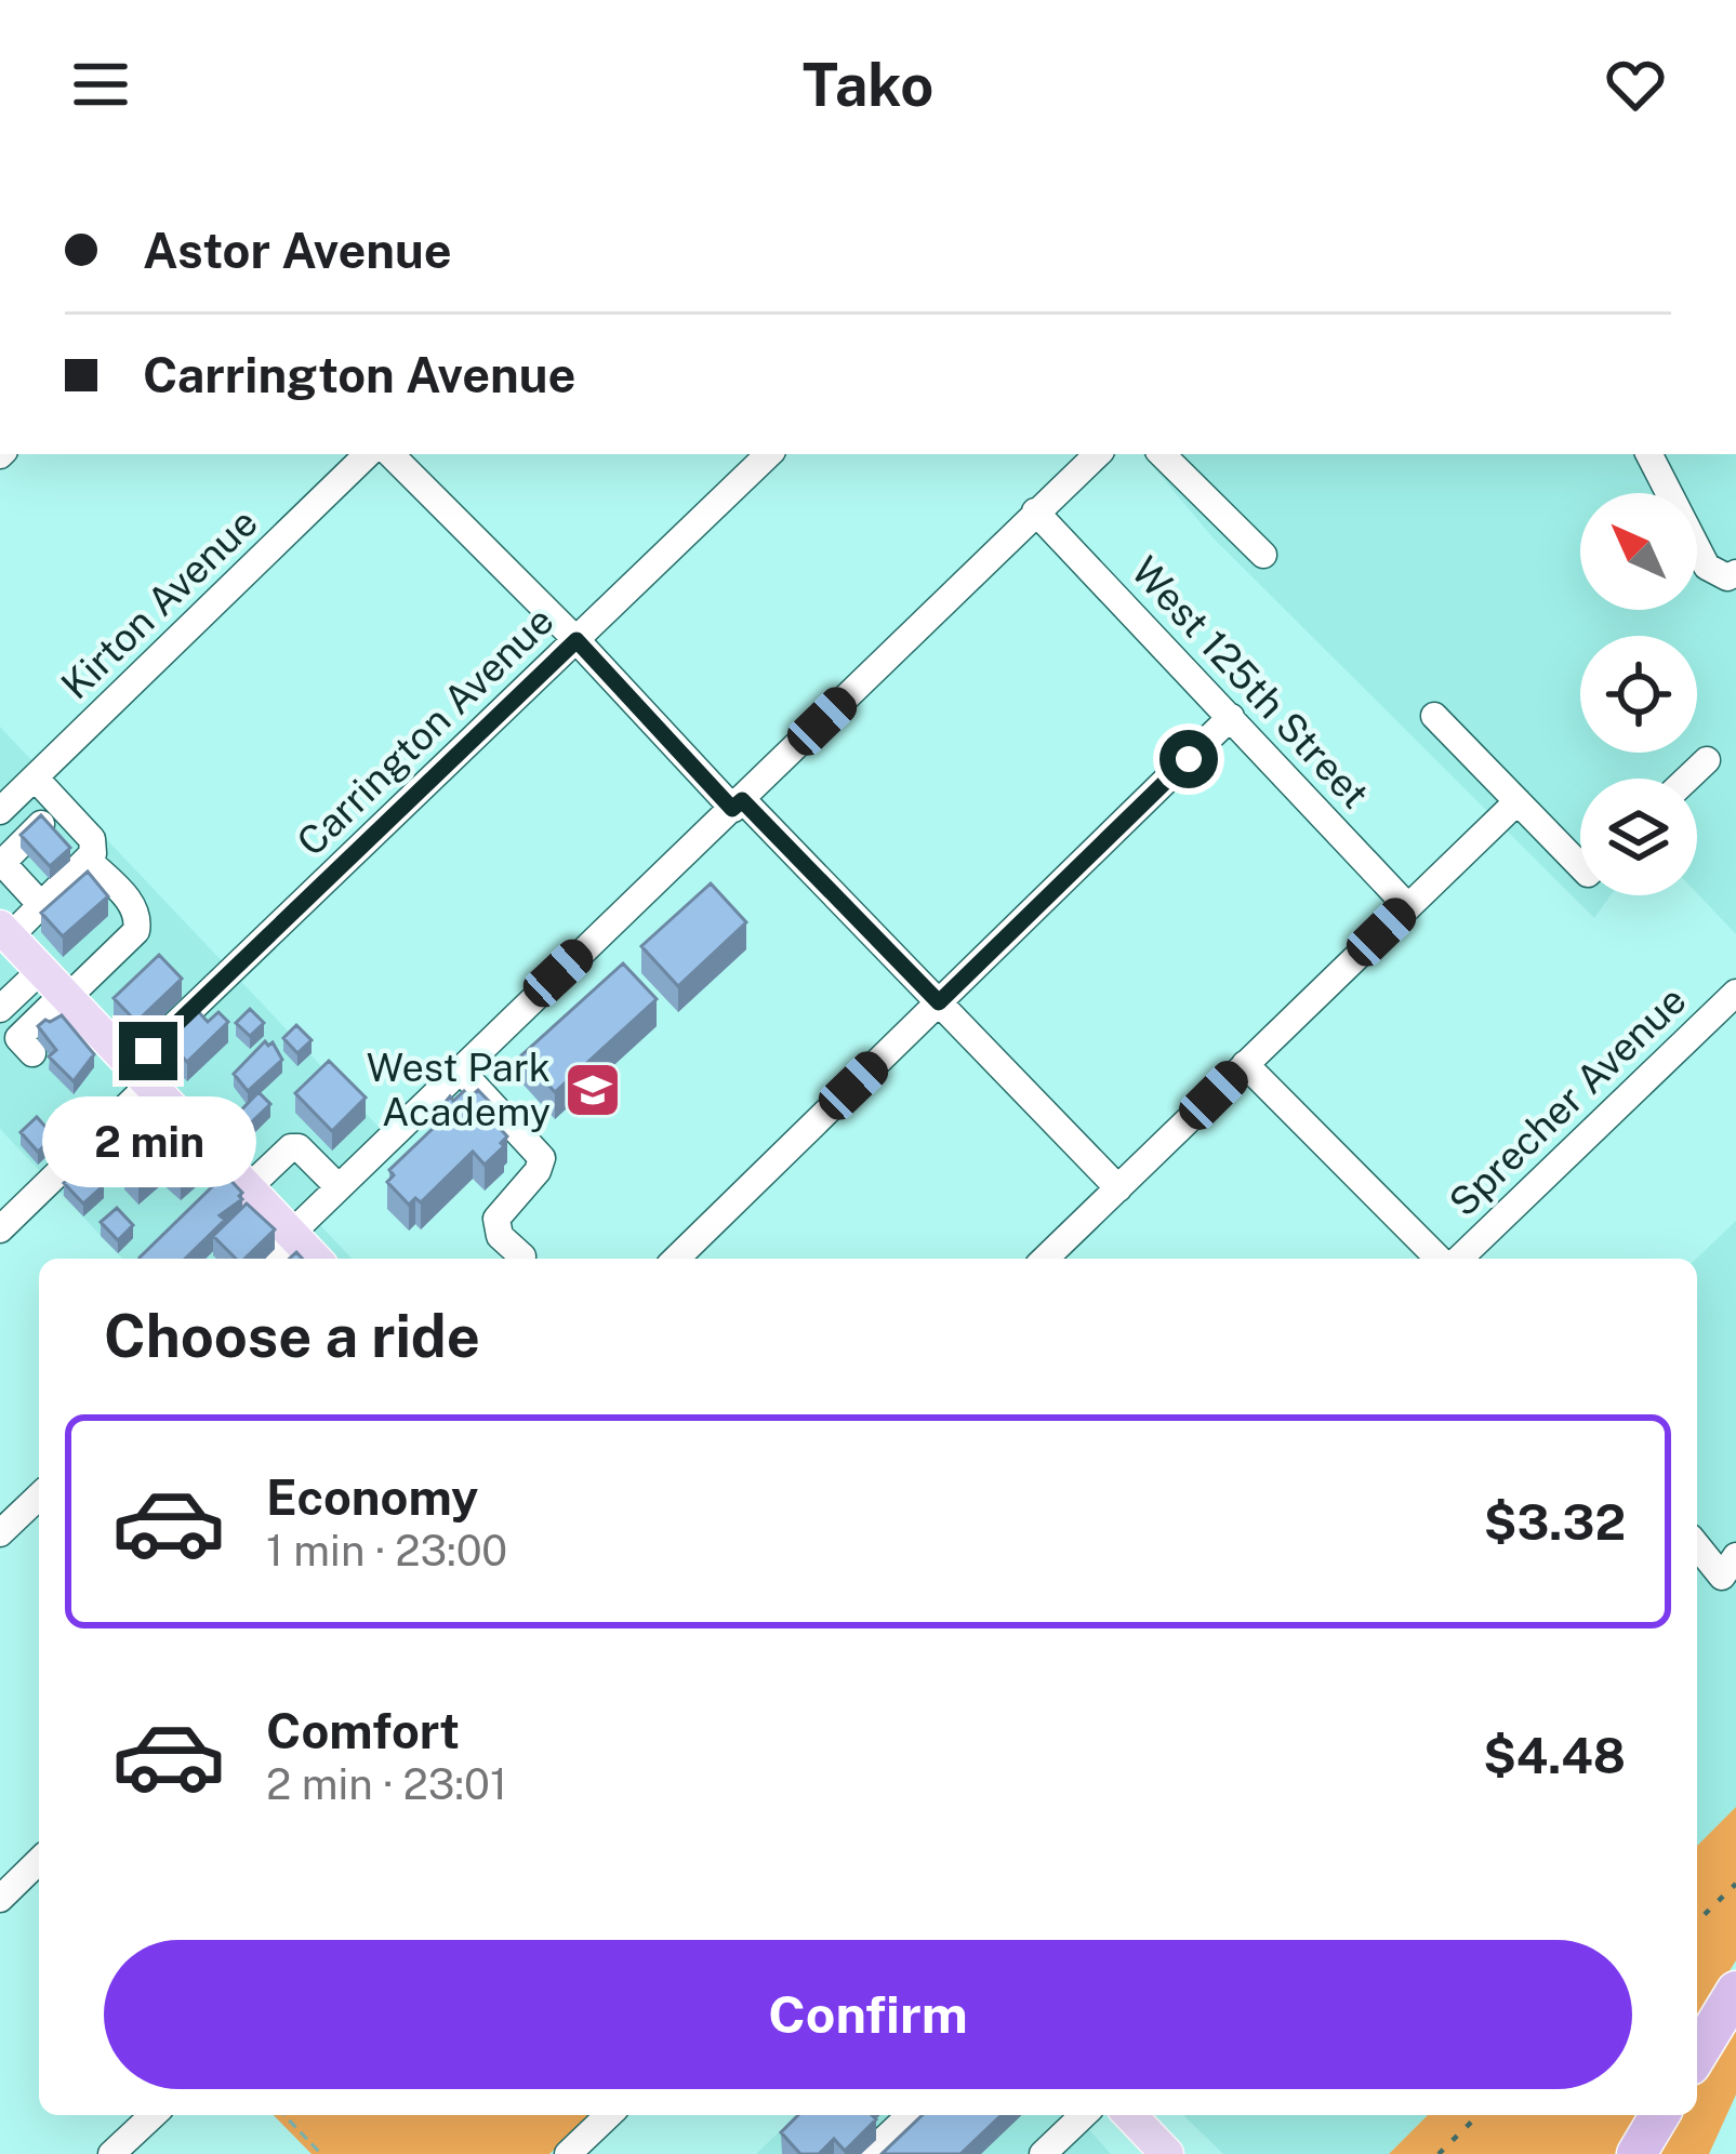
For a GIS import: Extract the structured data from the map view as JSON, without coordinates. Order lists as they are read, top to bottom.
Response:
{
  "streets": {
    "street": [
      "Kirton Avenue",
      "West 125th Street",
      "Carrington Avenue",
      "Sprecher Avenue"
    ]
  },
  "places": {
    "school or university": ["West Park Academy"]
  },
  "north": "top left",
  "page": {
    "header": "Tako",
    "banner": ["Astor Avenue", "Carrington Avenue"],
    "bubble": "2 min",
    "heading": "Choose a ride",
    "list": [
      {
        "name": "Economy",
        "note": "1 min · 23:00",
        "value": "$3.32"
      },
      {
        "name": "Comfort",
        "note": "2 min · 23:01",
        "value": "$4.48"
      }
    ],
    "buttons": "Confirm"
  }
}
